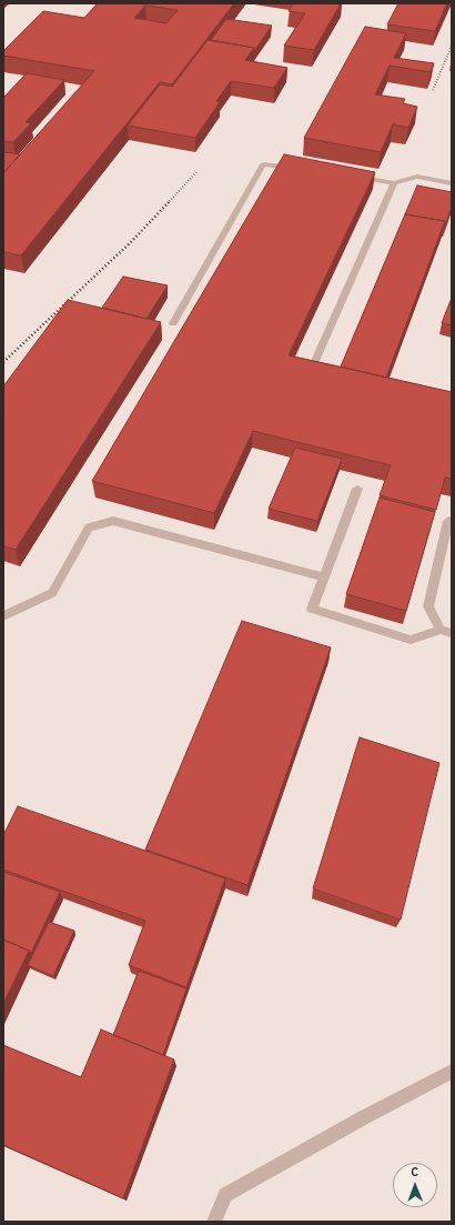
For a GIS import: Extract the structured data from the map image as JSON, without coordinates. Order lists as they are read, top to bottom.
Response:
{
  "north": "top"
}
